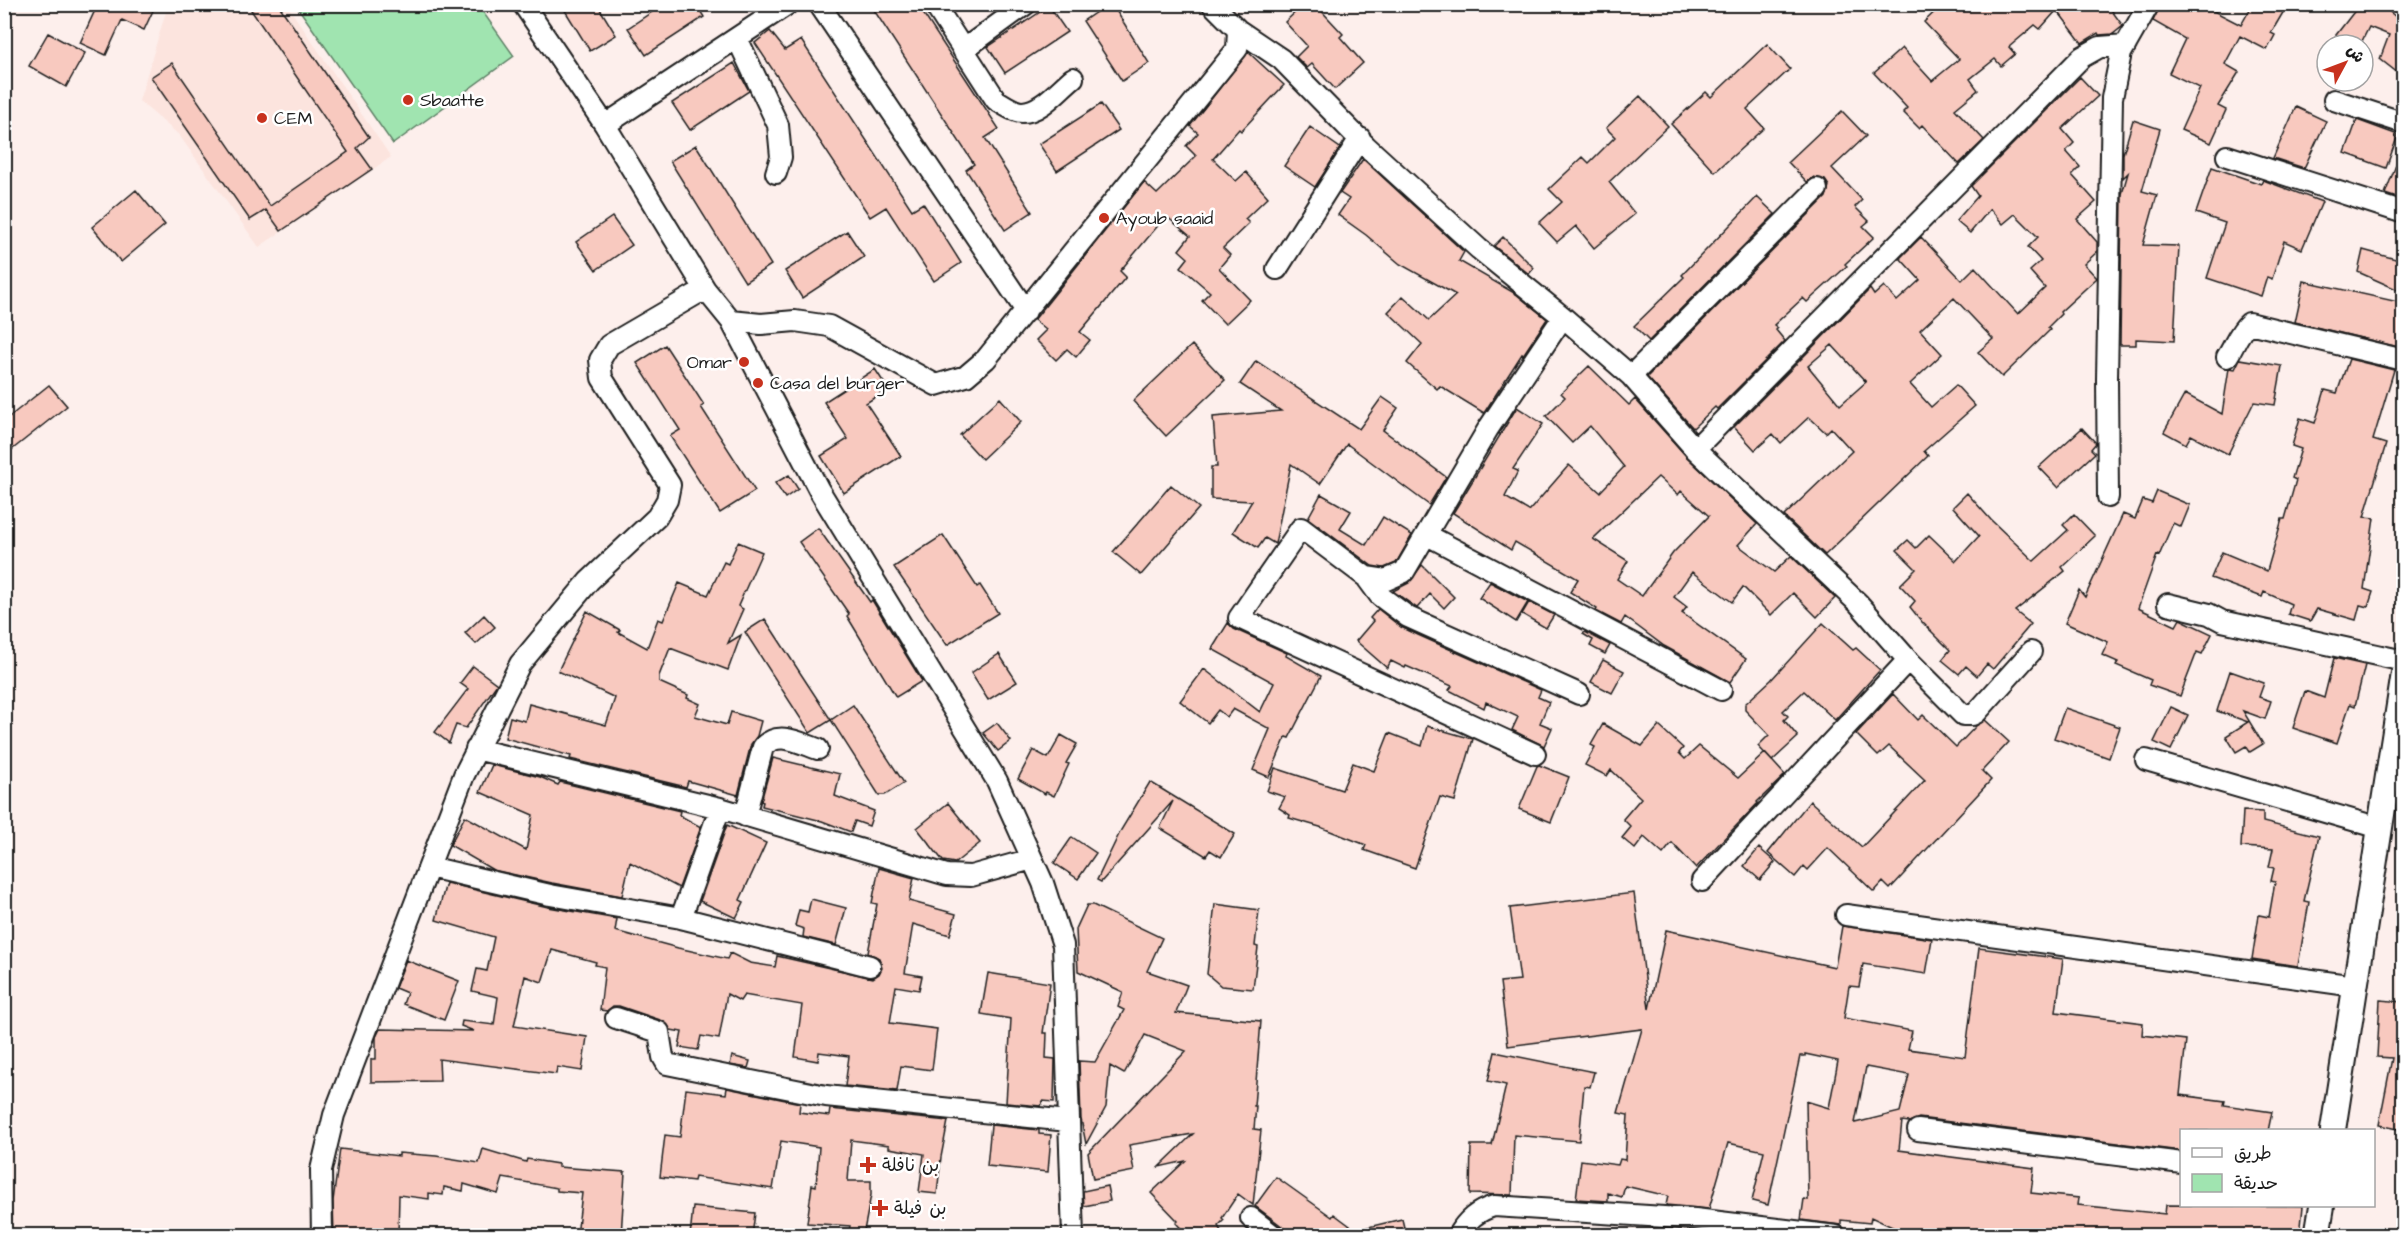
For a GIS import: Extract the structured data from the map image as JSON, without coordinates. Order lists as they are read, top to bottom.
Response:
{
  "places": {
    "other": [
      "Sbaatte",
      "CEM",
      "Ayoub saaid",
      "Omar",
      "Casa del burger"
    ],
    "health": ["بن نافلة", "بن فيلة"]
  },
  "legend": ["طريق", "حديقة"],
  "north": "top right"
}
